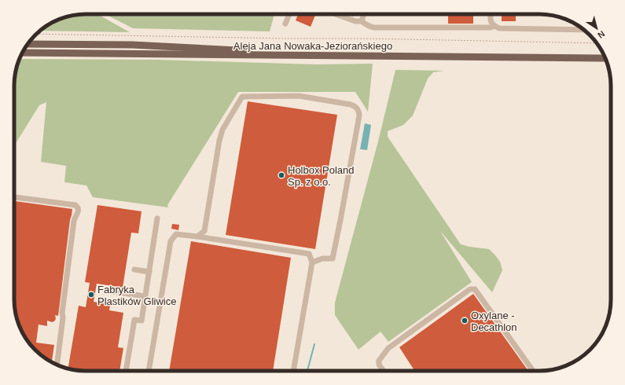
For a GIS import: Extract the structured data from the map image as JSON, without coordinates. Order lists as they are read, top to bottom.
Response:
{
  "streets": {
    "main road": ["Aleja Jana Nowaka-Jeziorańskiego"]
  },
  "places": ["Holbox Poland Sp. z o.o.", "Fabryka Plastików Gliwice", "Oxylane - Decathlon"],
  "north": "bottom right"
}
